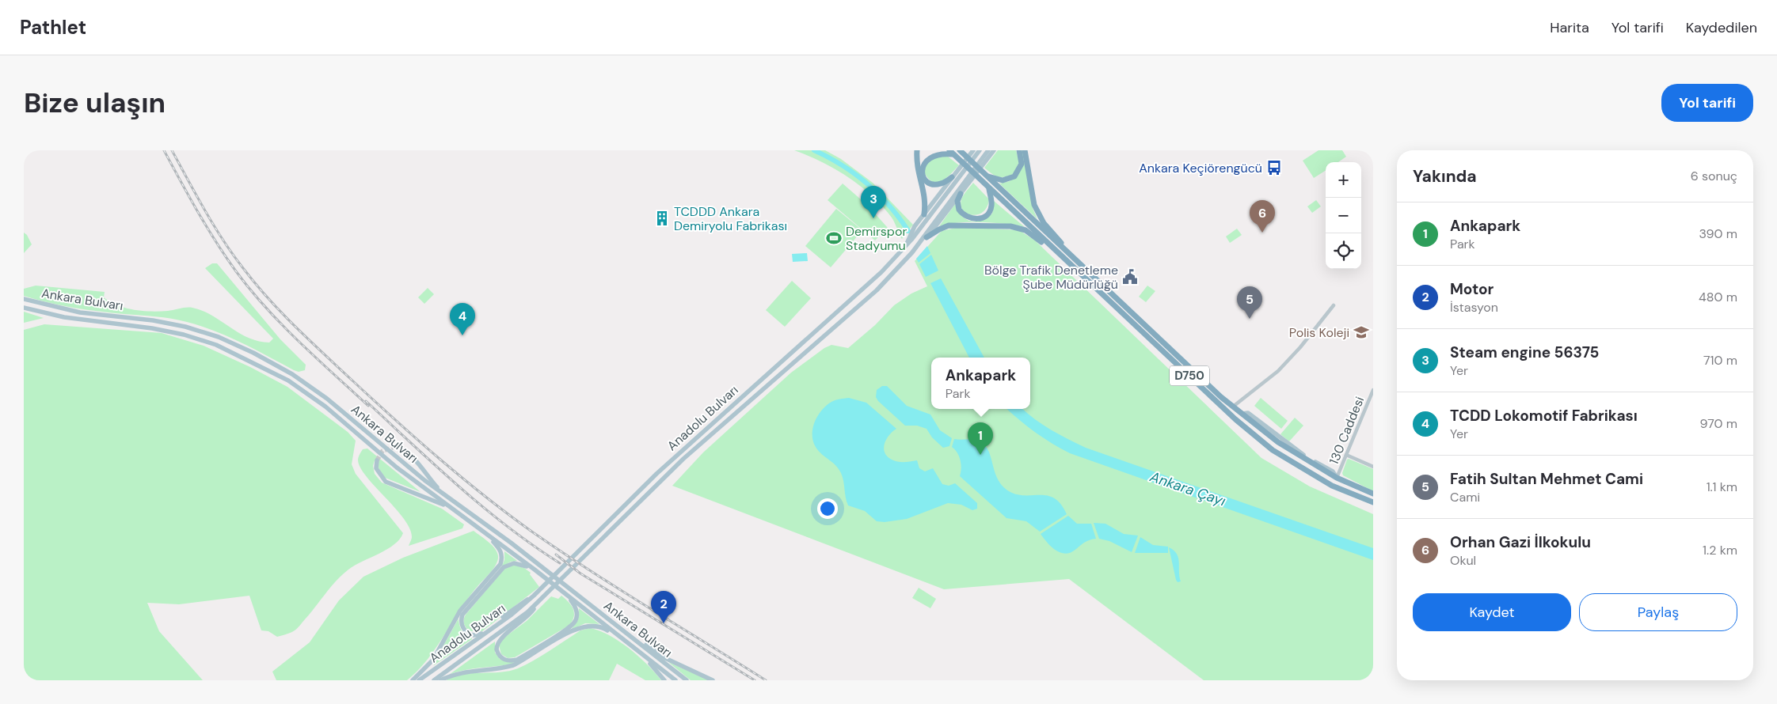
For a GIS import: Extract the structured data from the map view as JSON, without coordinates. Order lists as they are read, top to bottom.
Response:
{
  "streets": {
    "highway": ["D750"],
    "main road": ["Ankara Bulvarı", "Anadolu Bulvarı"],
    "street": ["130 Caddesi"]
  },
  "crossings": [
    ["D750", "130 Caddesi"]
  ],
  "water": ["Ankara Çayı"],
  "places": {
    "bus stop": ["Ankara Keçiörengücü"],
    "building": ["TCDDD Ankara Demiryolu Fabrikası"],
    "sports": ["Demirspor Stadyumu"],
    "public building": ["Bölge Trafik Denetleme Şube Müdürlüğü"],
    "school or university": ["Polis Koleji"]
  },
  "page": {
    "header": "Pathlet",
    "nav": ["Harita", "Yol tarifi", "Kaydedilen"],
    "buttons": [
      "Yol tarifi",
      ["Kaydet", "Paylaş"]
    ],
    "title": "Bize ulaşın",
    "heading": ["Yakında", "6 sonuç"],
    "map_buttons": ["+", "−"],
    "pins": [
      "3",
      "6",
      "5",
      "4",
      "1",
      "2"
    ],
    "list": [
      {
        "mark": "1",
        "name": "Ankapark",
        "note": "Park",
        "value": "390 m"
      },
      {
        "mark": "2",
        "name": "Motor",
        "note": "İstasyon",
        "value": "480 m"
      },
      {
        "mark": "3",
        "name": "Steam engine 56375",
        "note": "Yer",
        "value": "710 m"
      },
      {
        "mark": "4",
        "name": "TCDD Lokomotif Fabrikası",
        "note": "Yer",
        "value": "970 m"
      },
      {
        "mark": "5",
        "name": "Fatih Sultan Mehmet Cami",
        "note": "Cami",
        "value": "1.1 km"
      },
      {
        "mark": "6",
        "name": "Orhan Gazi İlkokulu",
        "note": "Okul",
        "value": "1.2 km"
      }
    ],
    "popup": ["Ankapark", "Park"]
  }
}
